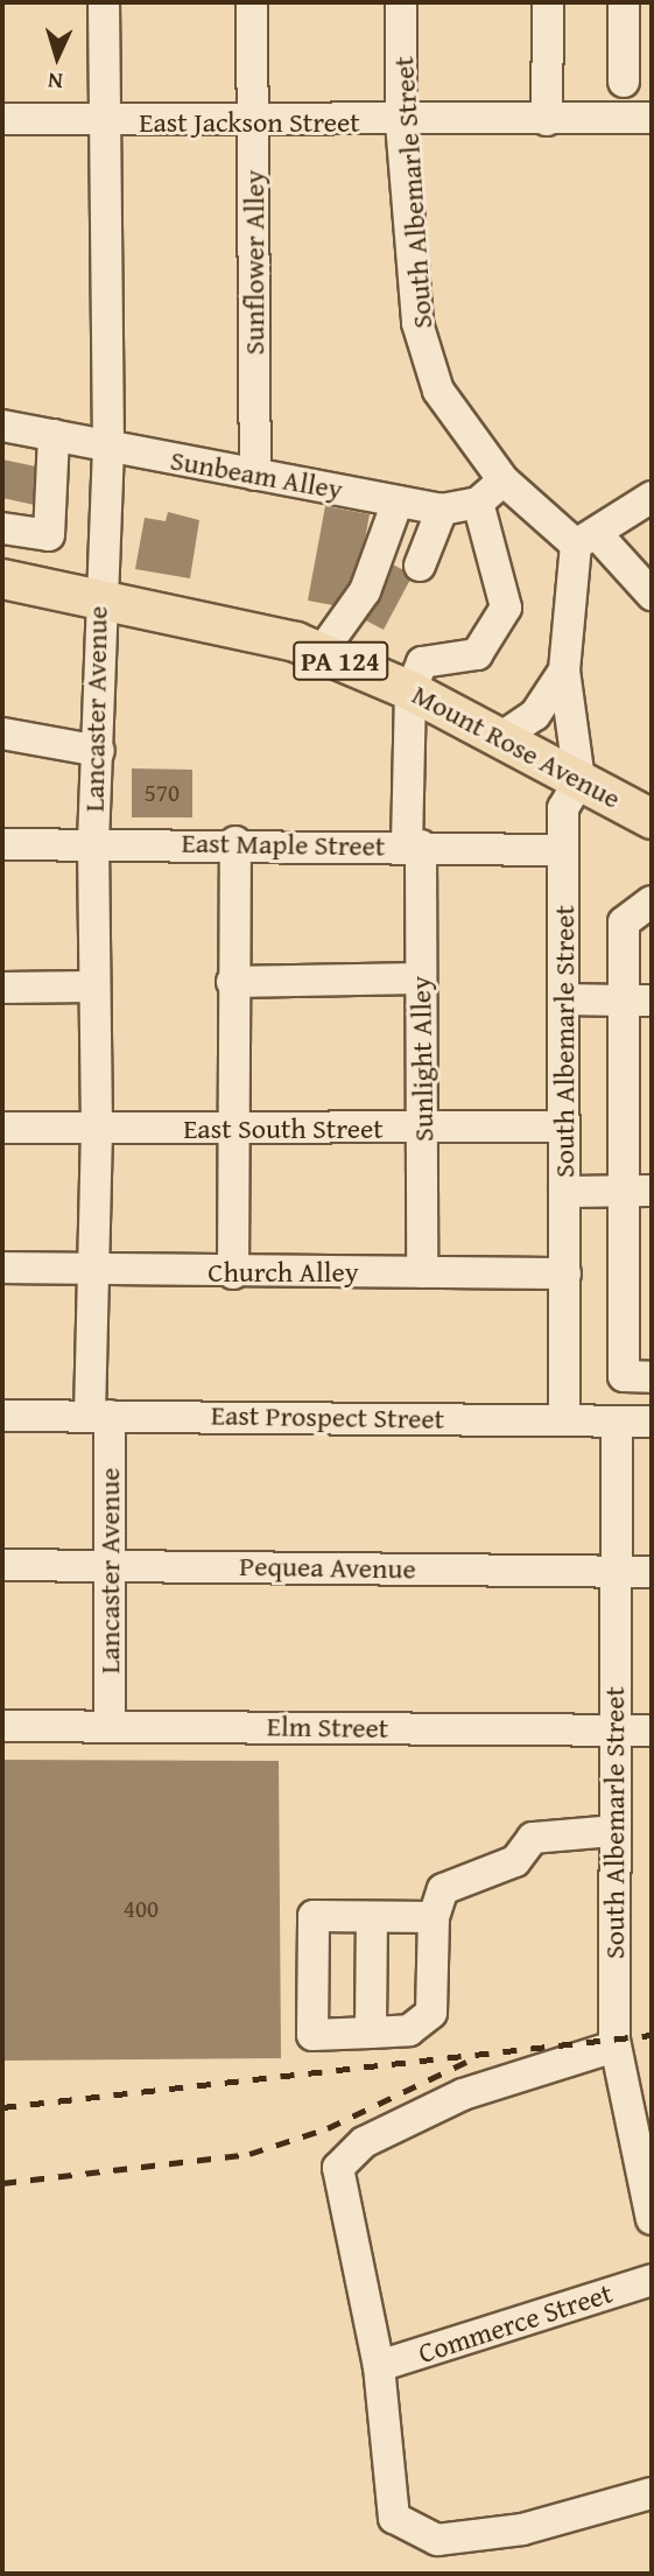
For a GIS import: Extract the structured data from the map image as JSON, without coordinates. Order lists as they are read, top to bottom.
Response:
{
  "streets": {
    "main road": ["PA 124", "Mount Rose Avenue"],
    "street": [
      "East Jackson Street",
      "South Albemarle Street",
      "Sunflower Alley",
      "Sunbeam Alley",
      "Lancaster Avenue",
      "East Maple Street",
      "Sunlight Alley",
      "East South Street",
      "Church Alley",
      "East Prospect Street",
      "Pequea Avenue",
      "Elm Street",
      "Commerce Street"
    ]
  },
  "crossings": [
    ["East Jackson Street", "South Albemarle Street"],
    ["East Jackson Street", "Sunflower Alley"],
    ["East Jackson Street", "Lancaster Avenue"],
    ["South Albemarle Street", "Sunbeam Alley"],
    ["South Albemarle Street", "Mount Rose Avenue"],
    ["South Albemarle Street", "East Maple Street"],
    ["South Albemarle Street", "East South Street"],
    ["South Albemarle Street", "Church Alley"],
    ["South Albemarle Street", "East Prospect Street"],
    ["South Albemarle Street", "Pequea Avenue"],
    ["South Albemarle Street", "Elm Street"],
    ["Sunflower Alley", "Sunbeam Alley"],
    ["Sunbeam Alley", "Lancaster Avenue"],
    ["Lancaster Avenue", "Mount Rose Avenue"],
    ["Lancaster Avenue", "East Maple Street"],
    ["Lancaster Avenue", "East South Street"],
    ["Lancaster Avenue", "Church Alley"],
    ["Lancaster Avenue", "East Prospect Street"],
    ["Lancaster Avenue", "Pequea Avenue"],
    ["Lancaster Avenue", "Elm Street"],
    ["Mount Rose Avenue", "Sunlight Alley"],
    ["East Maple Street", "Sunlight Alley"],
    ["Sunlight Alley", "East South Street"],
    ["Sunlight Alley", "Church Alley"]
  ],
  "house_numbers": ["570", "400"],
  "north": "bottom"
}
